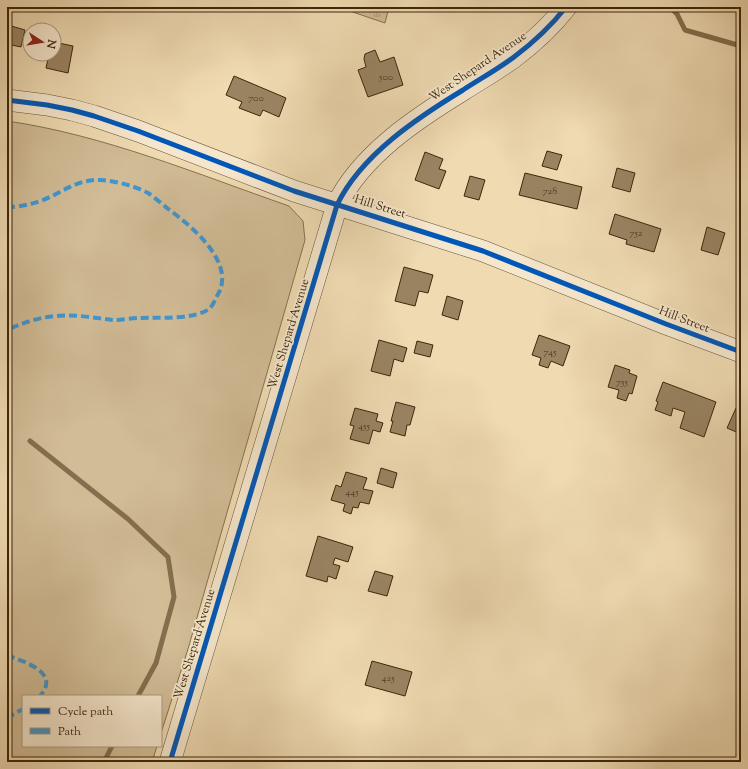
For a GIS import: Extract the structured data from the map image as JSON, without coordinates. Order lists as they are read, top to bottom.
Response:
{
  "streets": {
    "street": ["West Shepard Avenue", "Hill Street"]
  },
  "crossings": [
    ["West Shepard Avenue", "Hill Street"]
  ],
  "house_numbers": [
    "500",
    "700",
    "728",
    "752",
    "745",
    "755",
    "455",
    "445",
    "425"
  ],
  "legend": ["Cycle path", "Path"],
  "north": "right"
}
